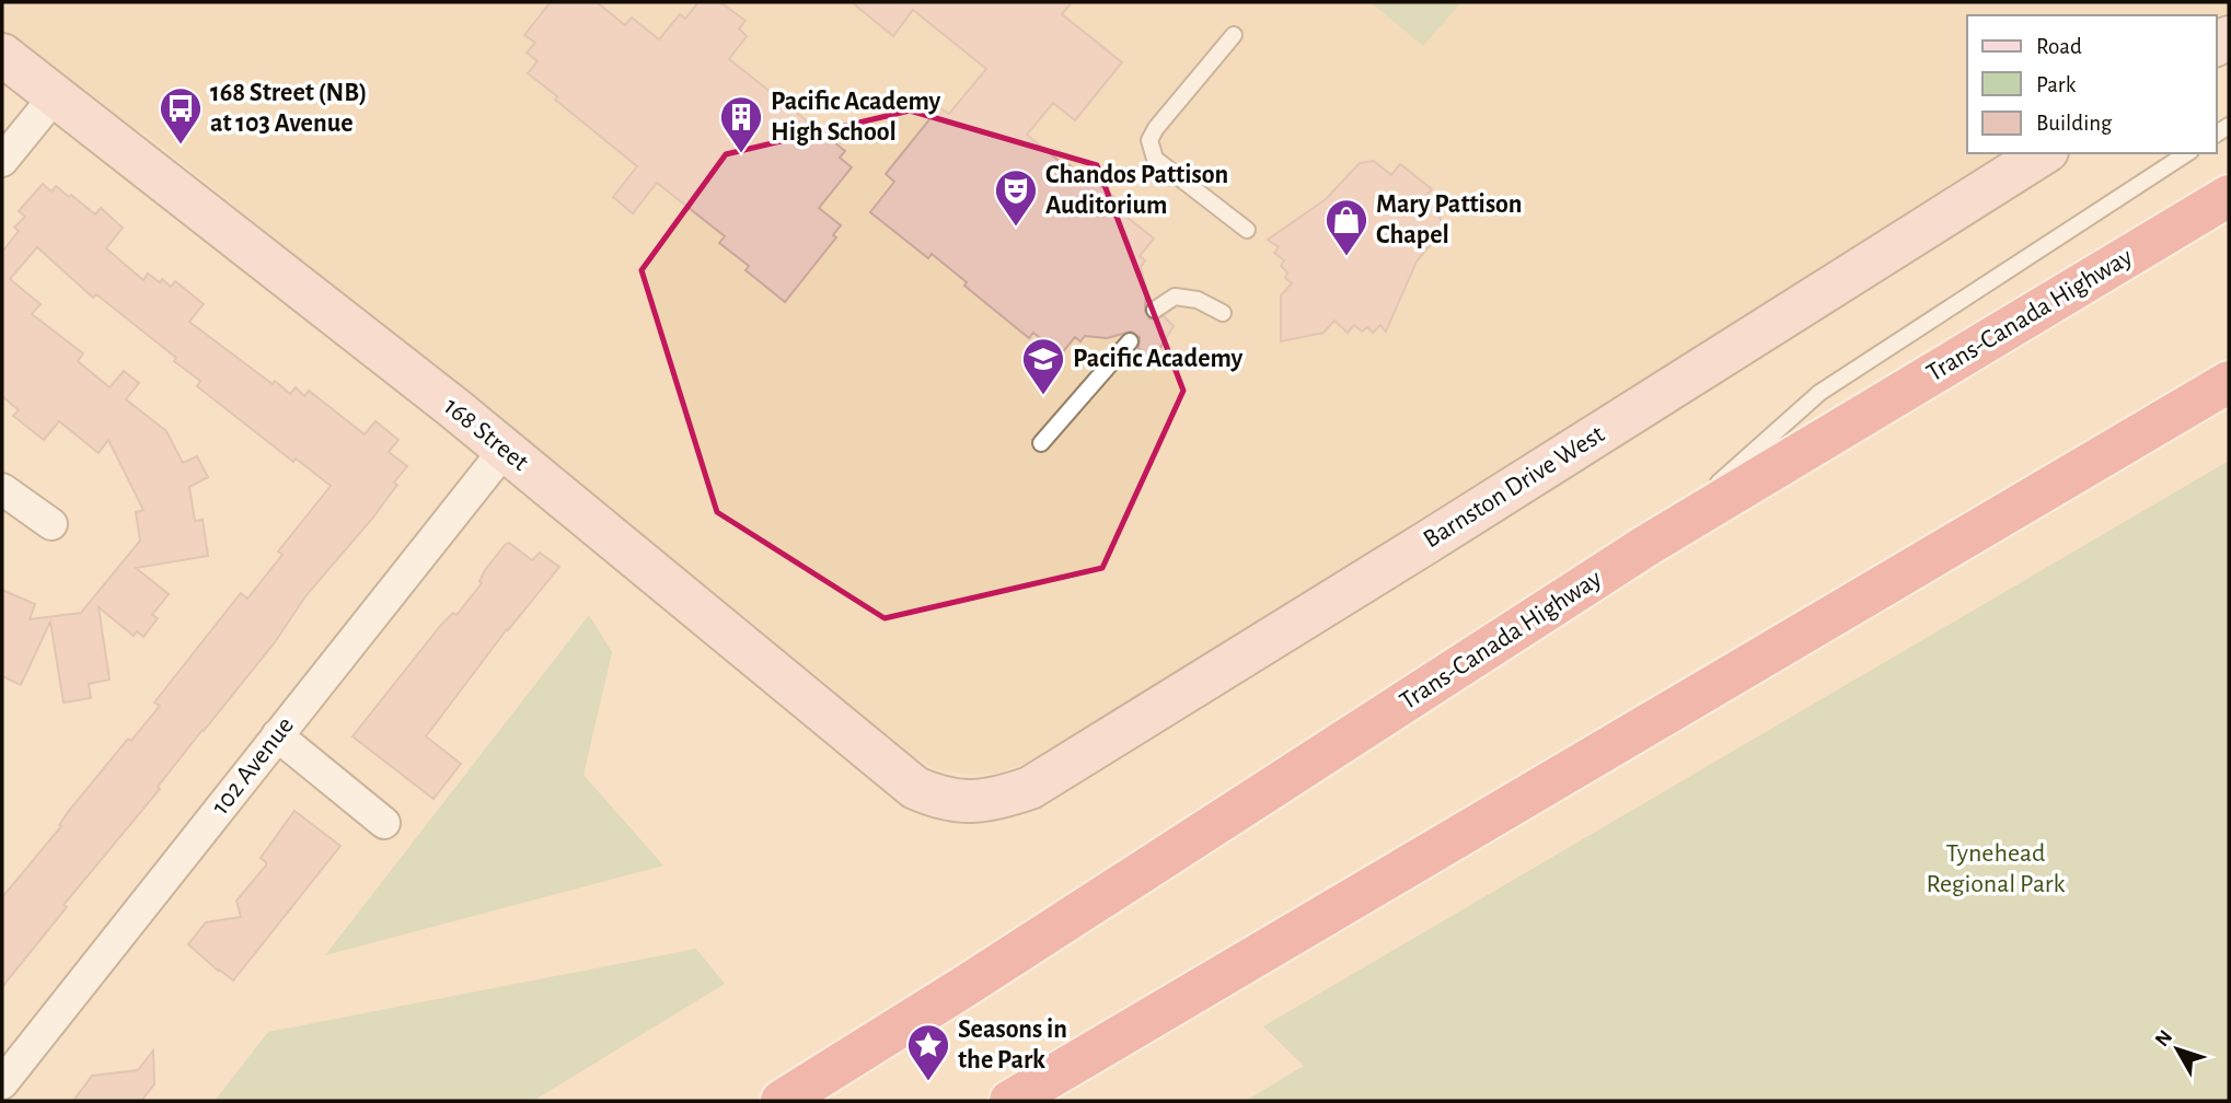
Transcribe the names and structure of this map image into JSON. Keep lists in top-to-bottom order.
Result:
{
  "streets": {
    "highway": ["Trans-Canada Highway"],
    "street": ["168 Street", "Barnston Drive West", "102 Avenue"]
  },
  "crossings": [
    ["168 Street", "Barnston Drive West"],
    ["168 Street", "102 Avenue"]
  ],
  "parks": ["Tynehead Regional Park"],
  "places": {
    "bus stop": ["168 Street (NB) at 103 Avenue"],
    "building": ["Pacific Academy High School"],
    "theatre": ["Chandos Pattison Auditorium"],
    "shop": ["Mary Pattison Chapel"],
    "school or university": ["Pacific Academy"],
    "place": ["Seasons in the Park"]
  },
  "legend": ["Road", "Park", "Building"],
  "north": "top left"
}
